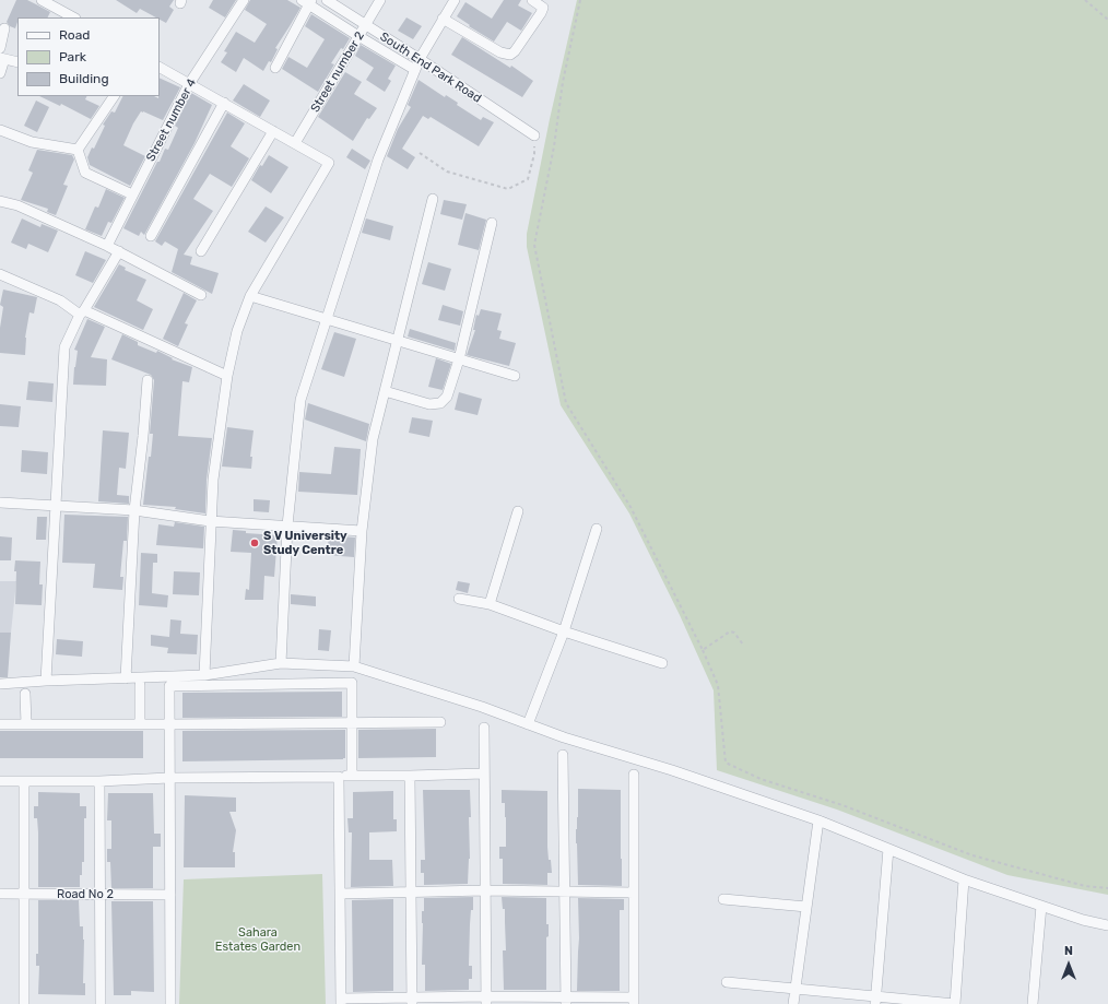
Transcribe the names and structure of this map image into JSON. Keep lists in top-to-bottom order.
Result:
{
  "streets": {
    "street": [
      "South End Park Road",
      "Street number 2",
      "Street number 4",
      "Road No 2"
    ]
  },
  "crossings": [
    ["South End Park Road", "Street number 2"]
  ],
  "parks": ["Sahara Estates Garden"],
  "places": ["S V University Study Centre"],
  "legend": ["Road", "Park", "Building"],
  "north": "top"
}
